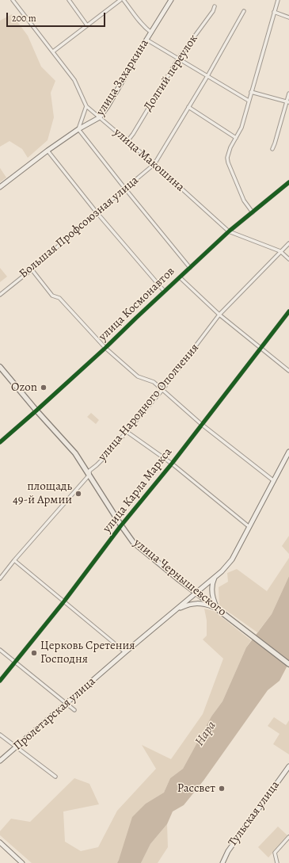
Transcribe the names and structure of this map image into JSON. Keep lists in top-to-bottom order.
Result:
{
  "streets": {
    "main road": ["улица Чернышевского"],
    "street": [
      "Долгий переулок",
      "улица Захаркина",
      "улица Макошина",
      "Большая Профсоюзная улица",
      "улица Космонавтов",
      "улица Народного Ополчения",
      "улица Карла Маркса",
      "Пролетарская улица",
      "Тульская улица"
    ]
  },
  "crossings": [
    ["Долгий переулок", "улица Макошина"],
    ["улица Захаркина", "улица Макошина"],
    ["улица Макошина", "Большая Профсоюзная улица"],
    ["улица Макошина", "улица Космонавтов"],
    ["улица Макошина", "улица Народного Ополчения"],
    ["улица Космонавтов", "улица Чернышевского"],
    ["улица Народного Ополчения", "улица Чернышевского"],
    ["улица Карла Маркса", "улица Чернышевского"],
    ["улица Чернышевского", "Пролетарская улица"]
  ],
  "water": ["Нара"],
  "places": [
    "Ozon",
    "площадь 49-й Армии",
    "Церковь Сретения Господня",
    "Рассвет"
  ],
  "scale_bar": "200 m"
}
